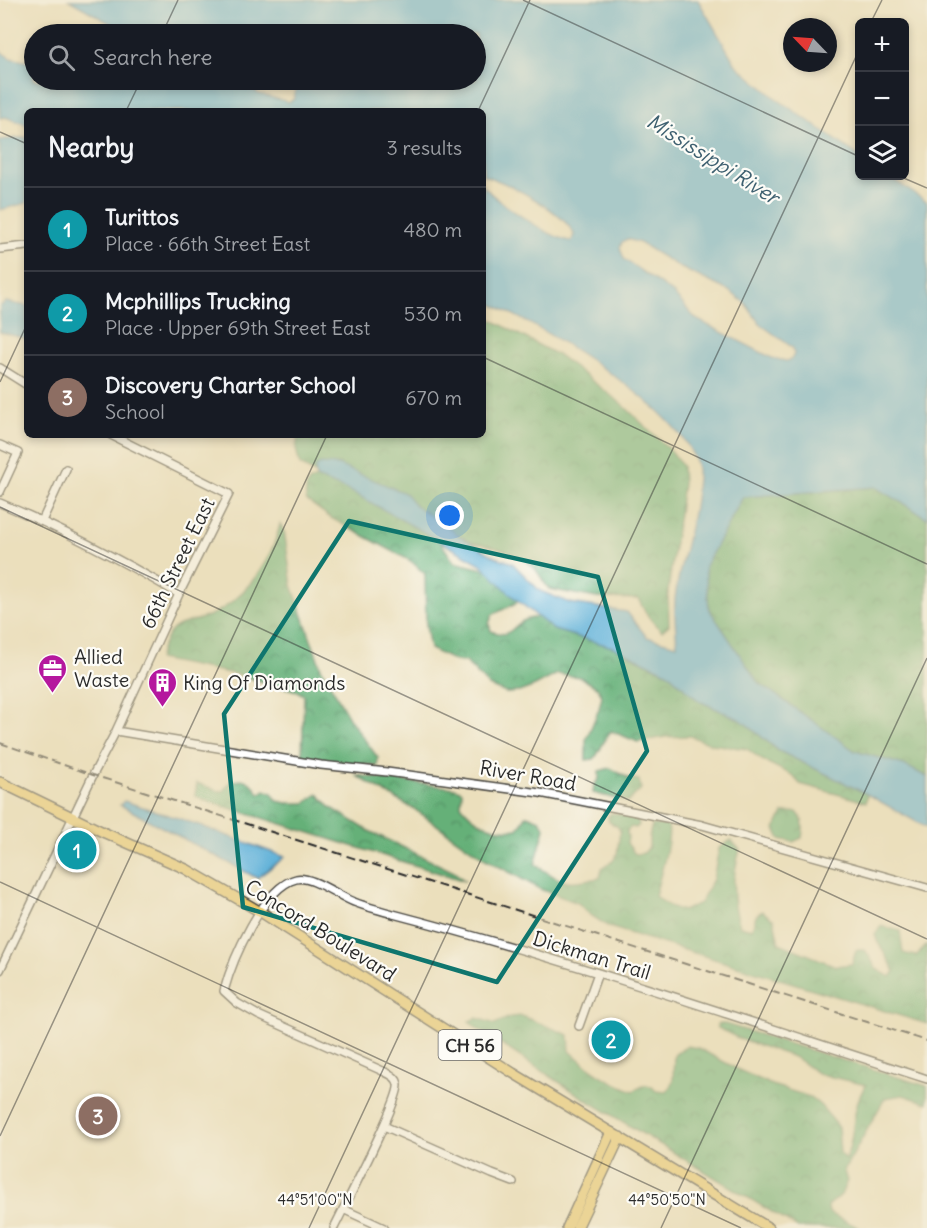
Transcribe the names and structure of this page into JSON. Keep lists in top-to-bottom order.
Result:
{
  "streets": {
    "main road": ["Concord Boulevard", "CH 56"],
    "street": ["66th Street East", "River Road", "Dickman Trail"]
  },
  "crossings": [
    ["66th Street East", "River Road"],
    ["66th Street East", "Concord Boulevard"],
    ["Concord Boulevard", "Dickman Trail"],
    ["Concord Boulevard", "CH 56"]
  ],
  "water": ["Mississippi River"],
  "places": {
    "office": ["Allied Waste"],
    "building": ["King Of Diamonds"]
  },
  "north": "top left",
  "page": {
    "map_buttons": ["+", "−"],
    "search": "Search here",
    "heading": ["Nearby", "3 results"],
    "list": [
      {
        "mark": "1",
        "name": "Turittos",
        "note": "Place · 66th Street East",
        "value": "480 m"
      },
      {
        "mark": "2",
        "name": "Mcphillips Trucking",
        "note": "Place · Upper 69th Street East",
        "value": "530 m"
      },
      {
        "mark": "3",
        "name": "Discovery Charter School",
        "note": "School",
        "value": "670 m"
      }
    ],
    "pins": ["1", "2", "3"]
  },
  "coordinates": ["44°51'00\"N", "44°50'50\"N"]
}
